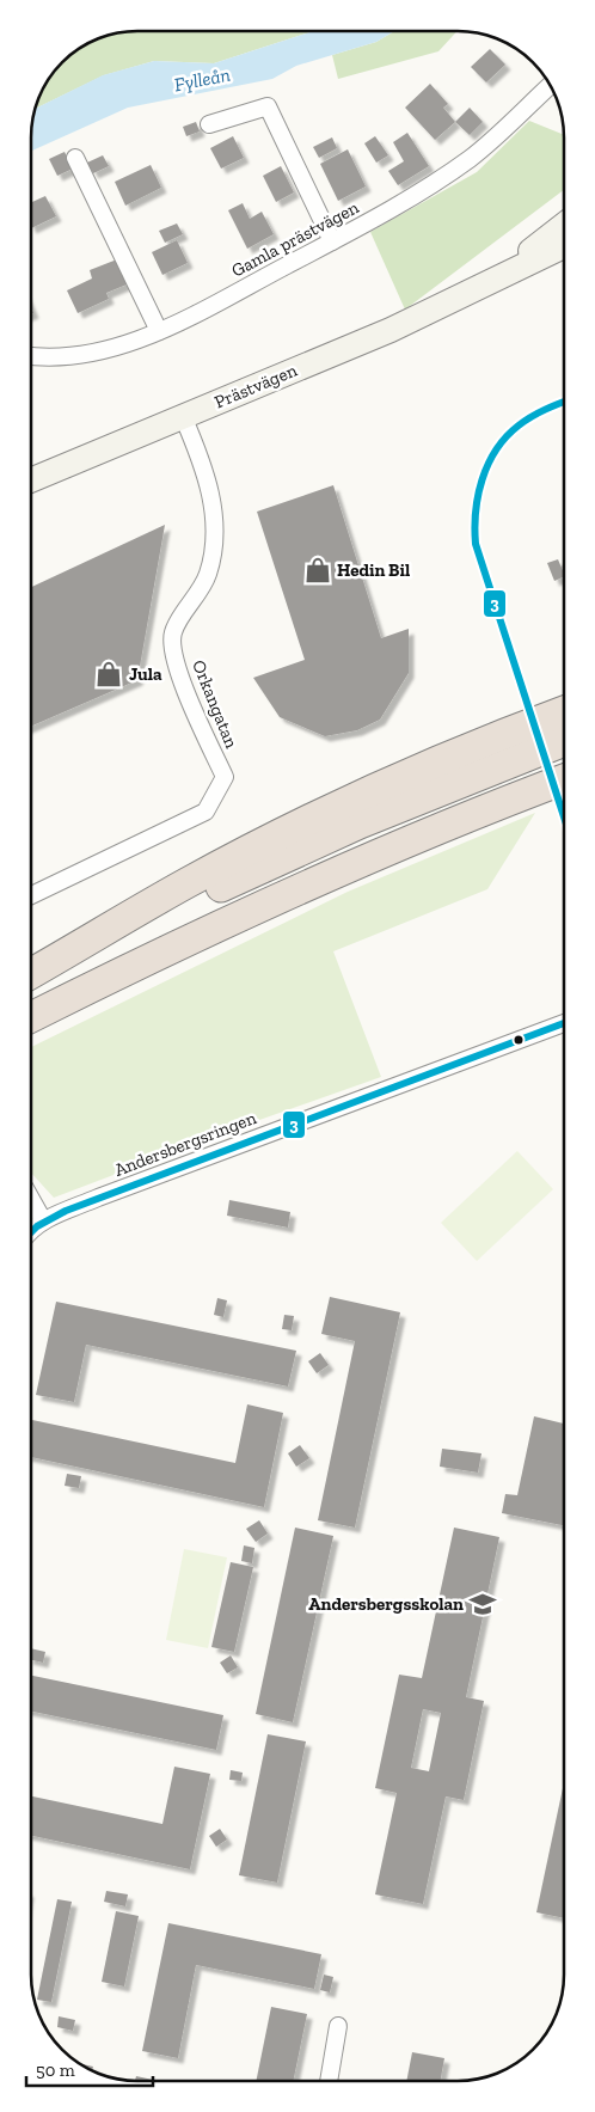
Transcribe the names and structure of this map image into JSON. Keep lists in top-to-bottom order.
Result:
{
  "streets": {
    "street": [
      "Gamla prästvägen",
      "Prästvägen",
      "Orkangatan",
      "Andersbergsringen"
    ]
  },
  "crossings": [
    ["Prästvägen", "Orkangatan"]
  ],
  "water": ["Fylleån"],
  "places": {
    "shop": ["Hedin Bil", "Jula"],
    "school or university": ["Andersbergsskolan"]
  },
  "lines": ["transit line 3"],
  "scale_bar": "50 m"
}
